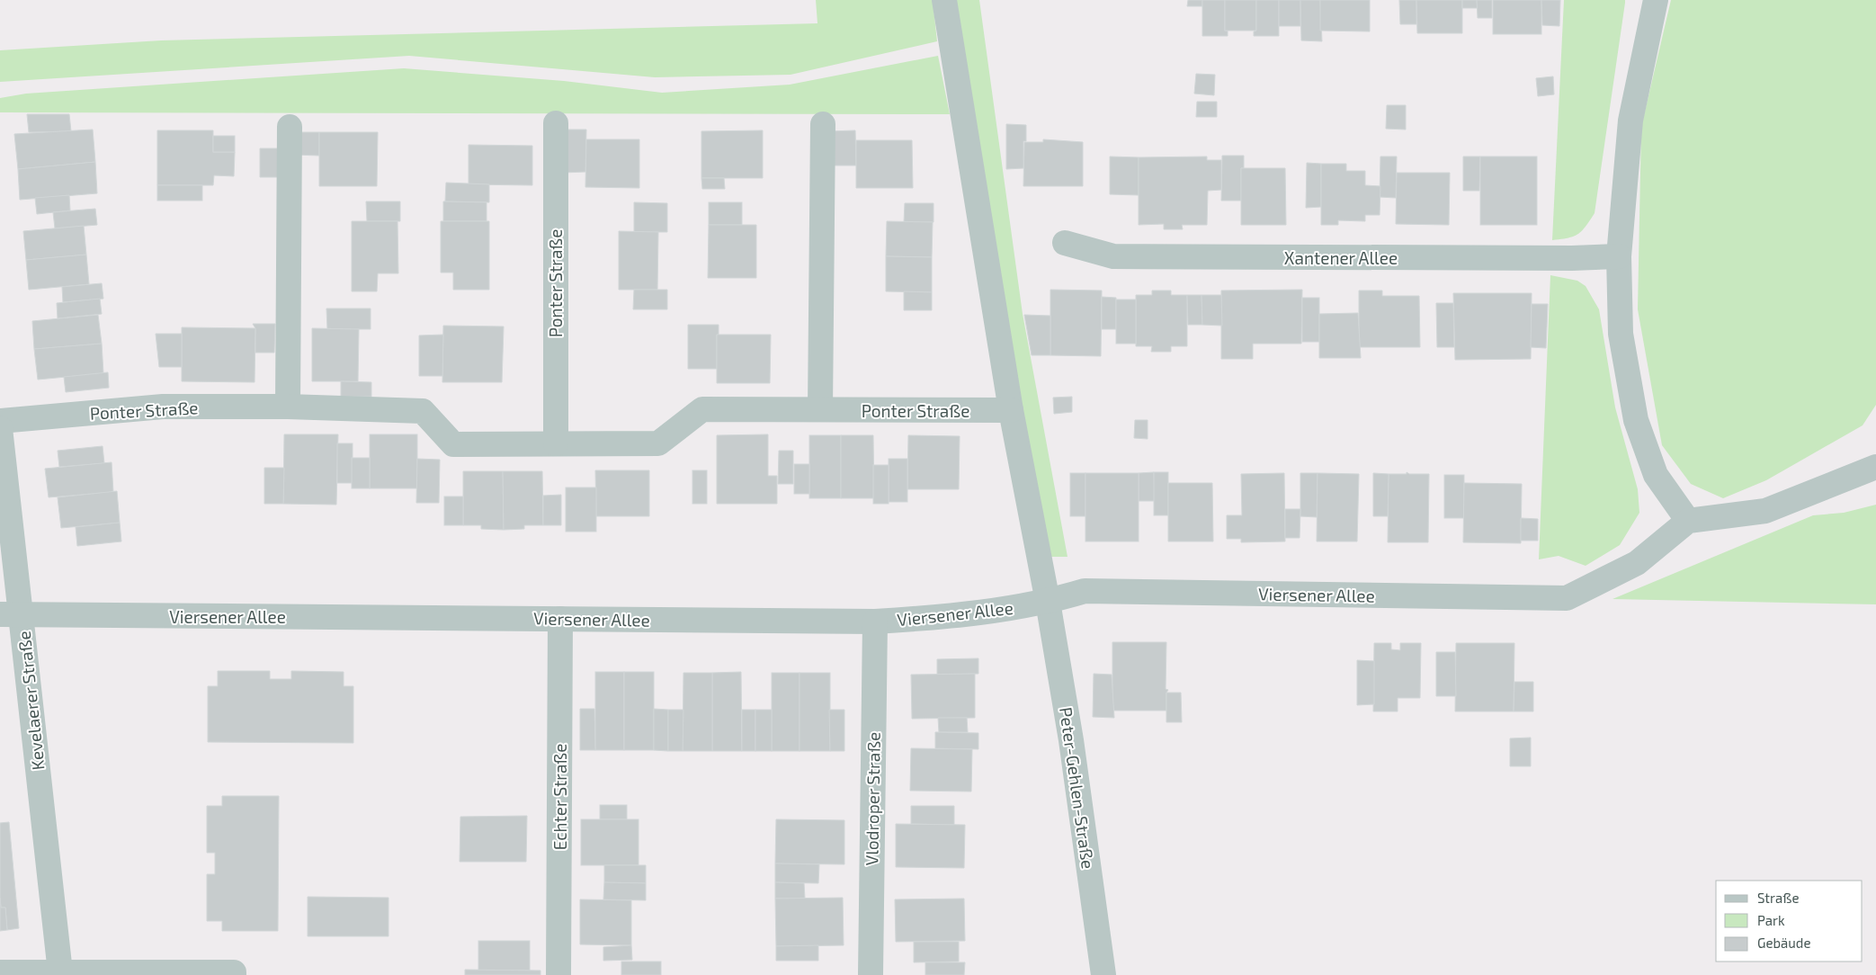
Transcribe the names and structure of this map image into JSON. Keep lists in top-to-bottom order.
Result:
{
  "streets": {
    "street": [
      "Xantener Allee",
      "Ponter Straße",
      "Viersener Allee",
      "Kevelaerer Straße",
      "Peter-Gehlen-Straße",
      "Echter Straße",
      "Vlodroper Straße"
    ]
  },
  "crossings": [
    ["Ponter Straße", "Peter-Gehlen-Straße"],
    ["Viersener Allee", "Kevelaerer Straße"],
    ["Viersener Allee", "Peter-Gehlen-Straße"],
    ["Viersener Allee", "Echter Straße"],
    ["Viersener Allee", "Vlodroper Straße"]
  ],
  "legend": ["Straße", "Park", "Gebäude"]
}
